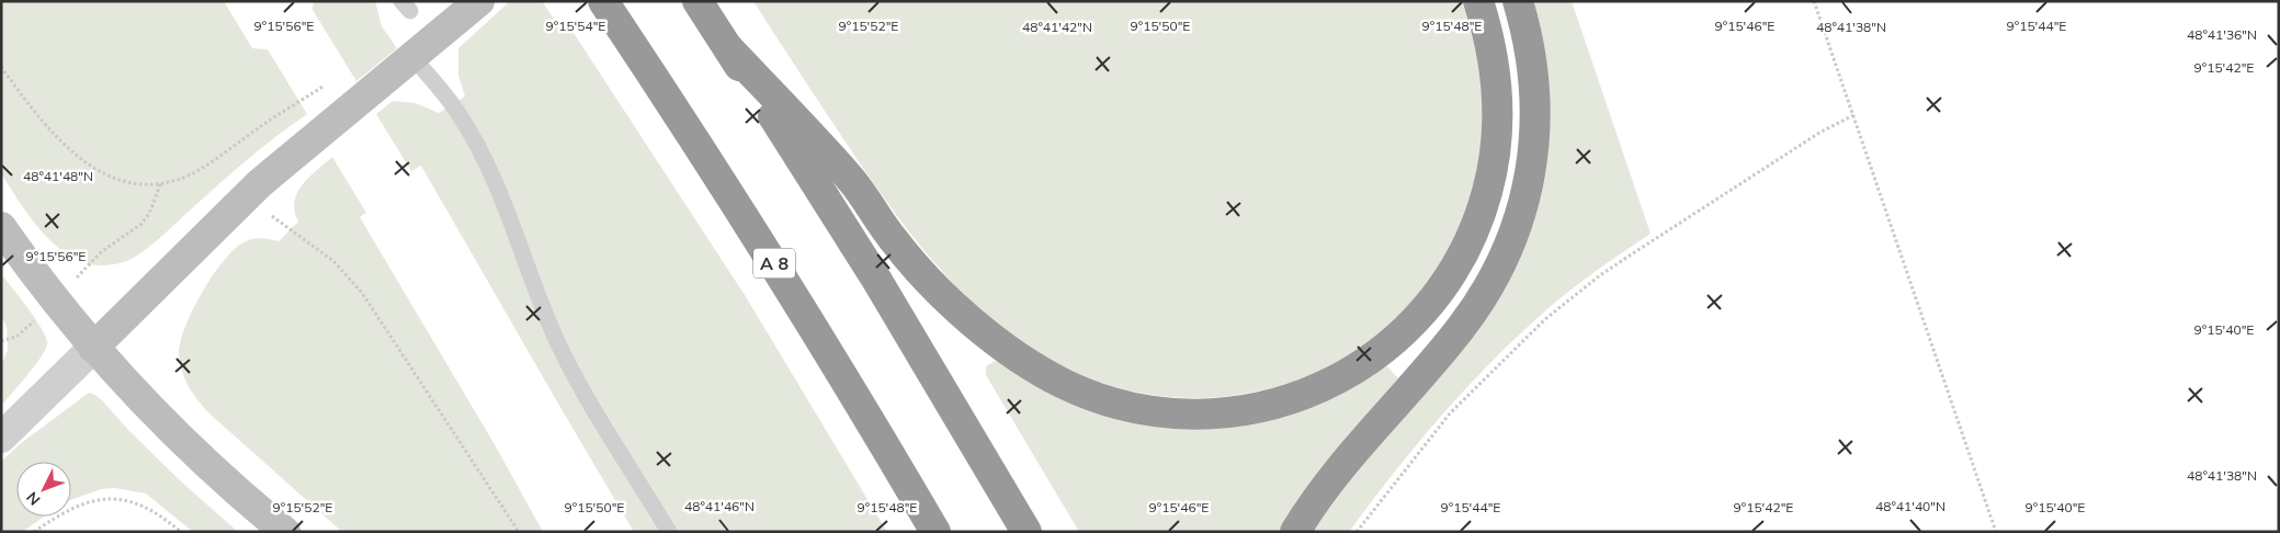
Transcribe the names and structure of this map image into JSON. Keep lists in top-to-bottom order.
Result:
{
  "streets": {
    "highway": ["A 8"]
  },
  "north": "bottom left",
  "coordinates": [
    "9°15'56\"E",
    "9°15'54\"E",
    "9°15'52\"E",
    "9°15'50\"E",
    "9°15'48\"E",
    "9°15'46\"E",
    "9°15'44\"E",
    "48°41'42\"N",
    "48°41'38\"N",
    "48°41'36\"N",
    "9°15'42\"E",
    "48°41'48\"N",
    "9°15'40\"E",
    "48°41'46\"N",
    "48°41'40\"N"
  ]
}
